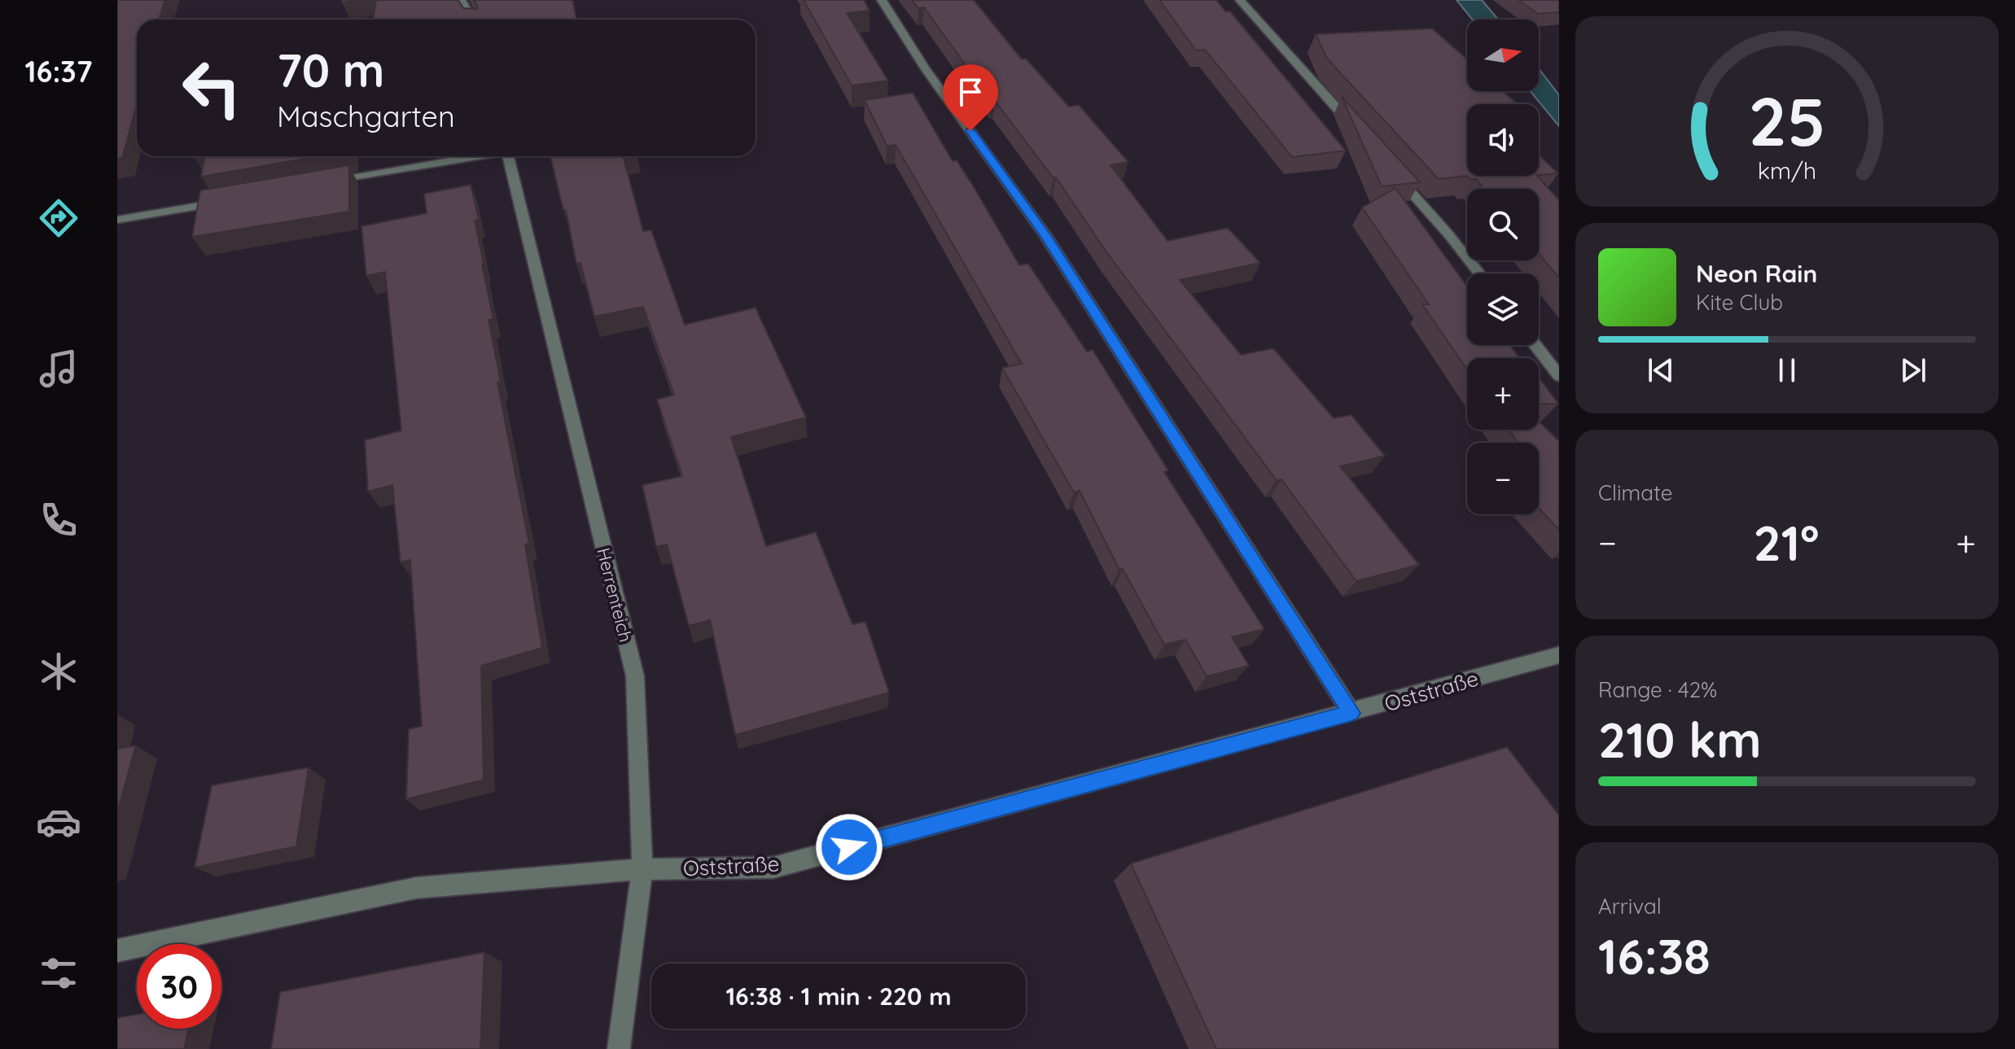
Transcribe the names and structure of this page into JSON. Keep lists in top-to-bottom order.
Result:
{
  "streets": {
    "street": ["Herrenteich", "Oststraße"]
  },
  "crossings": [
    ["Herrenteich", "Oststraße"]
  ],
  "north": "right",
  "page": {
    "tabs": "16:37",
    "map_buttons": ["+", "−"],
    "turn": ["70 m", "Maschgarten"],
    "song": ["Neon Rain", "Kite Club"],
    "tile": [
      "Climate",
      ["Range · 42%", "210 km"],
      ["Arrival", "16:38"]
    ],
    "heat": ["−", "21°", "+"],
    "limit": "30",
    "trip": "16:38 · 1 min · 220 m",
    "gauge": ["25", "km/h"]
  }
}
